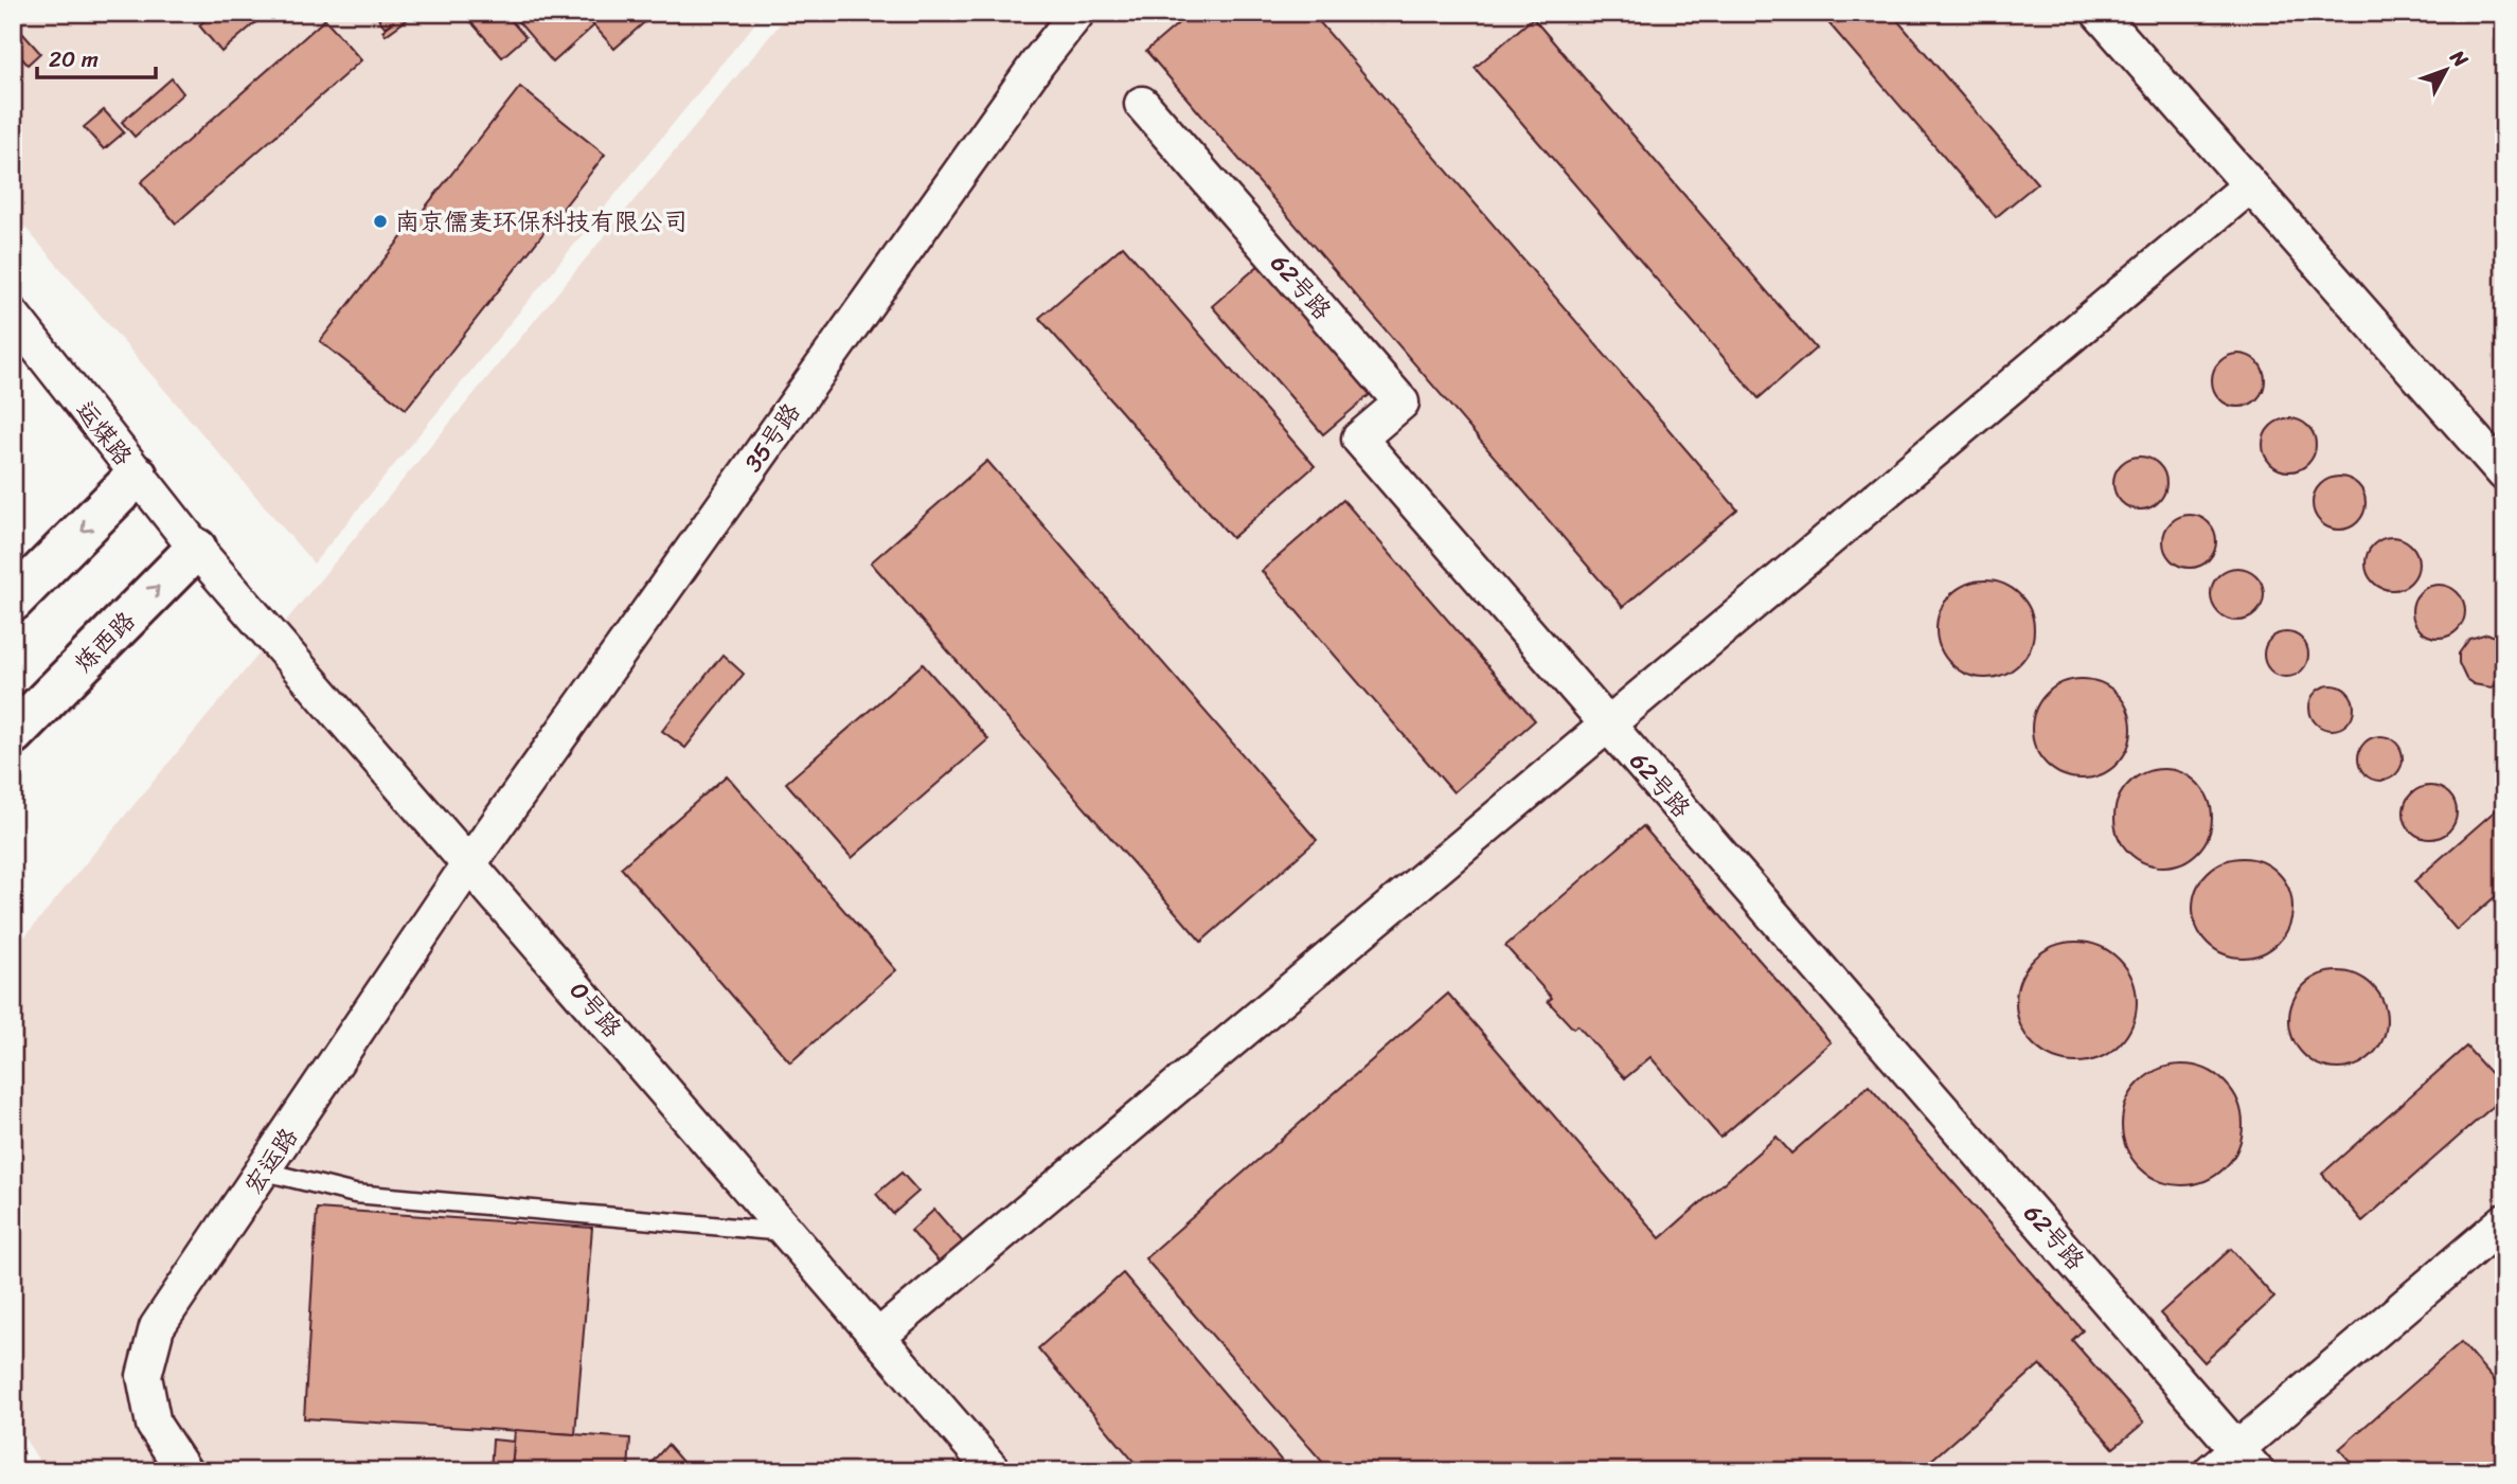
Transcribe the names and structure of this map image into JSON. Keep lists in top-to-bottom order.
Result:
{
  "streets": {
    "main road": ["炼西路"],
    "street": [
      "62号路",
      "运煤路",
      "35号路",
      "0号路",
      "宏运路"
    ]
  },
  "crossings": [
    ["运煤路", "炼西路"],
    ["运煤路", "0号路"],
    ["35号路", "0号路"],
    ["35号路", "宏运路"],
    ["炼西路", "0号路"],
    ["0号路", "宏运路"]
  ],
  "places": ["南京儒麦环保科技有限公司"],
  "scale_bar": "20 m",
  "north": "top right"
}
